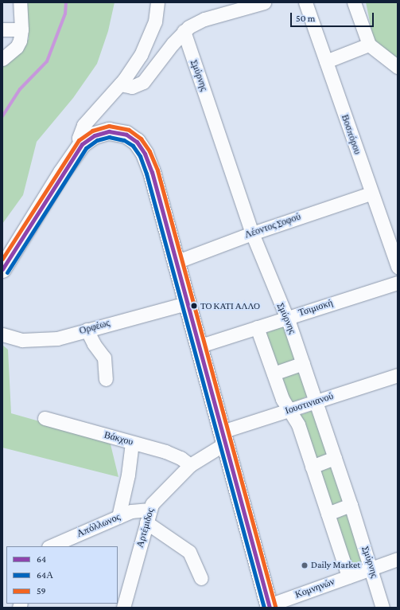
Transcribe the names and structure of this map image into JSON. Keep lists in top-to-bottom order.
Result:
{
  "streets": {
    "street": [
      "Σμύρνης",
      "Βοσπόρου",
      "Λέοντος Σοφού",
      "Τσιμισκή",
      "Ορφέως",
      "Ιουστινιανού",
      "Βάκχου",
      "Απόλλωνος",
      "Αρτέμιδος",
      "Κομνηνών"
    ]
  },
  "crossings": [
    ["Σμύρνης", "Λέοντος Σοφού"],
    ["Σμύρνης", "Τσιμισκή"],
    ["Σμύρνης", "Ιουστινιανού"],
    ["Σμύρνης", "Κομνηνών"],
    ["Βοσπόρου", "Λέοντος Σοφού"],
    ["Ιουστινιανού", "Αρτέμιδος"],
    ["Βάκχου", "Αρτέμιδος"],
    ["Απόλλωνος", "Αρτέμιδος"]
  ],
  "places": ["ΤΟ ΚΑΤΙ ΑΛΛΟ", "Daily Market"],
  "lines": ["transit line 59", "transit line 64", "transit line 64Α"],
  "legend": ["64", "64Α", "59"],
  "scale_bar": "50 m"
}
